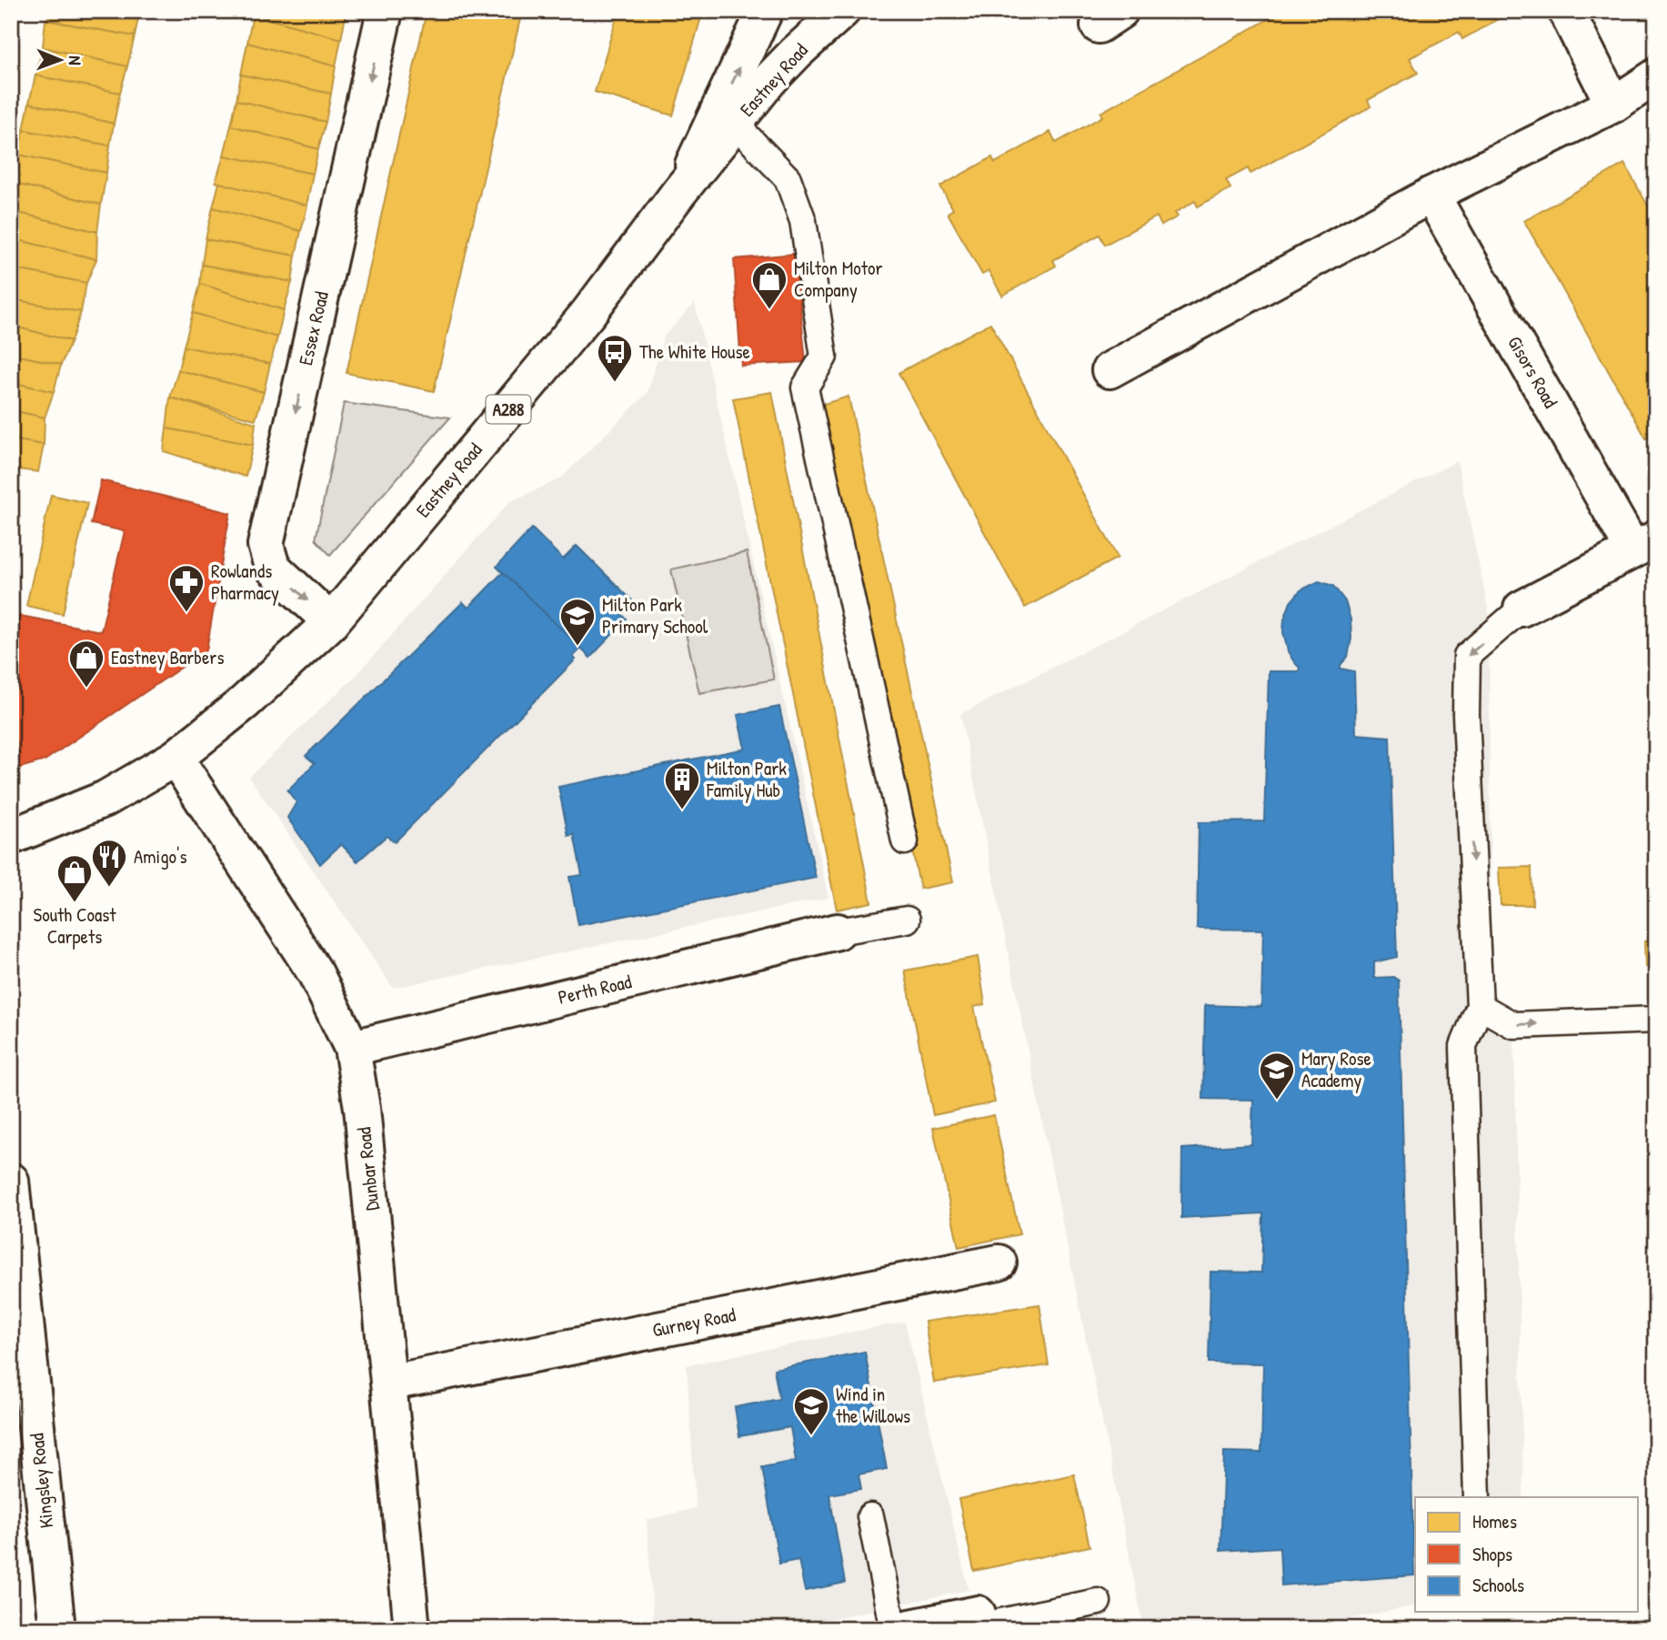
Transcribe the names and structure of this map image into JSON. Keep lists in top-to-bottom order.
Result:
{
  "streets": {
    "street": [
      "Eastney Road",
      "Essex Road",
      "Gisors Road",
      "A288",
      "Perth Road",
      "Dunbar Road",
      "Gurney Road",
      "Kingsley Road"
    ]
  },
  "crossings": [
    ["Eastney Road", "Essex Road"],
    ["Eastney Road", "Dunbar Road"],
    ["Perth Road", "Dunbar Road"],
    ["Dunbar Road", "Gurney Road"]
  ],
  "one_way": ["Essex Road"],
  "places": {
    "shop": ["Milton Motor Company", "Eastney Barbers", "South Coast Carpets"],
    "bus stop": ["The White House"],
    "pharmacy": ["Rowlands Pharmacy"],
    "school or university": ["Milton Park Primary School", "Mary Rose Academy", "Wind in the Willows"],
    "building": ["Milton Park Family Hub"],
    "restaurant": ["Amigo's"]
  },
  "legend": ["Homes", "Shops", "Schools"],
  "north": "right"
}
